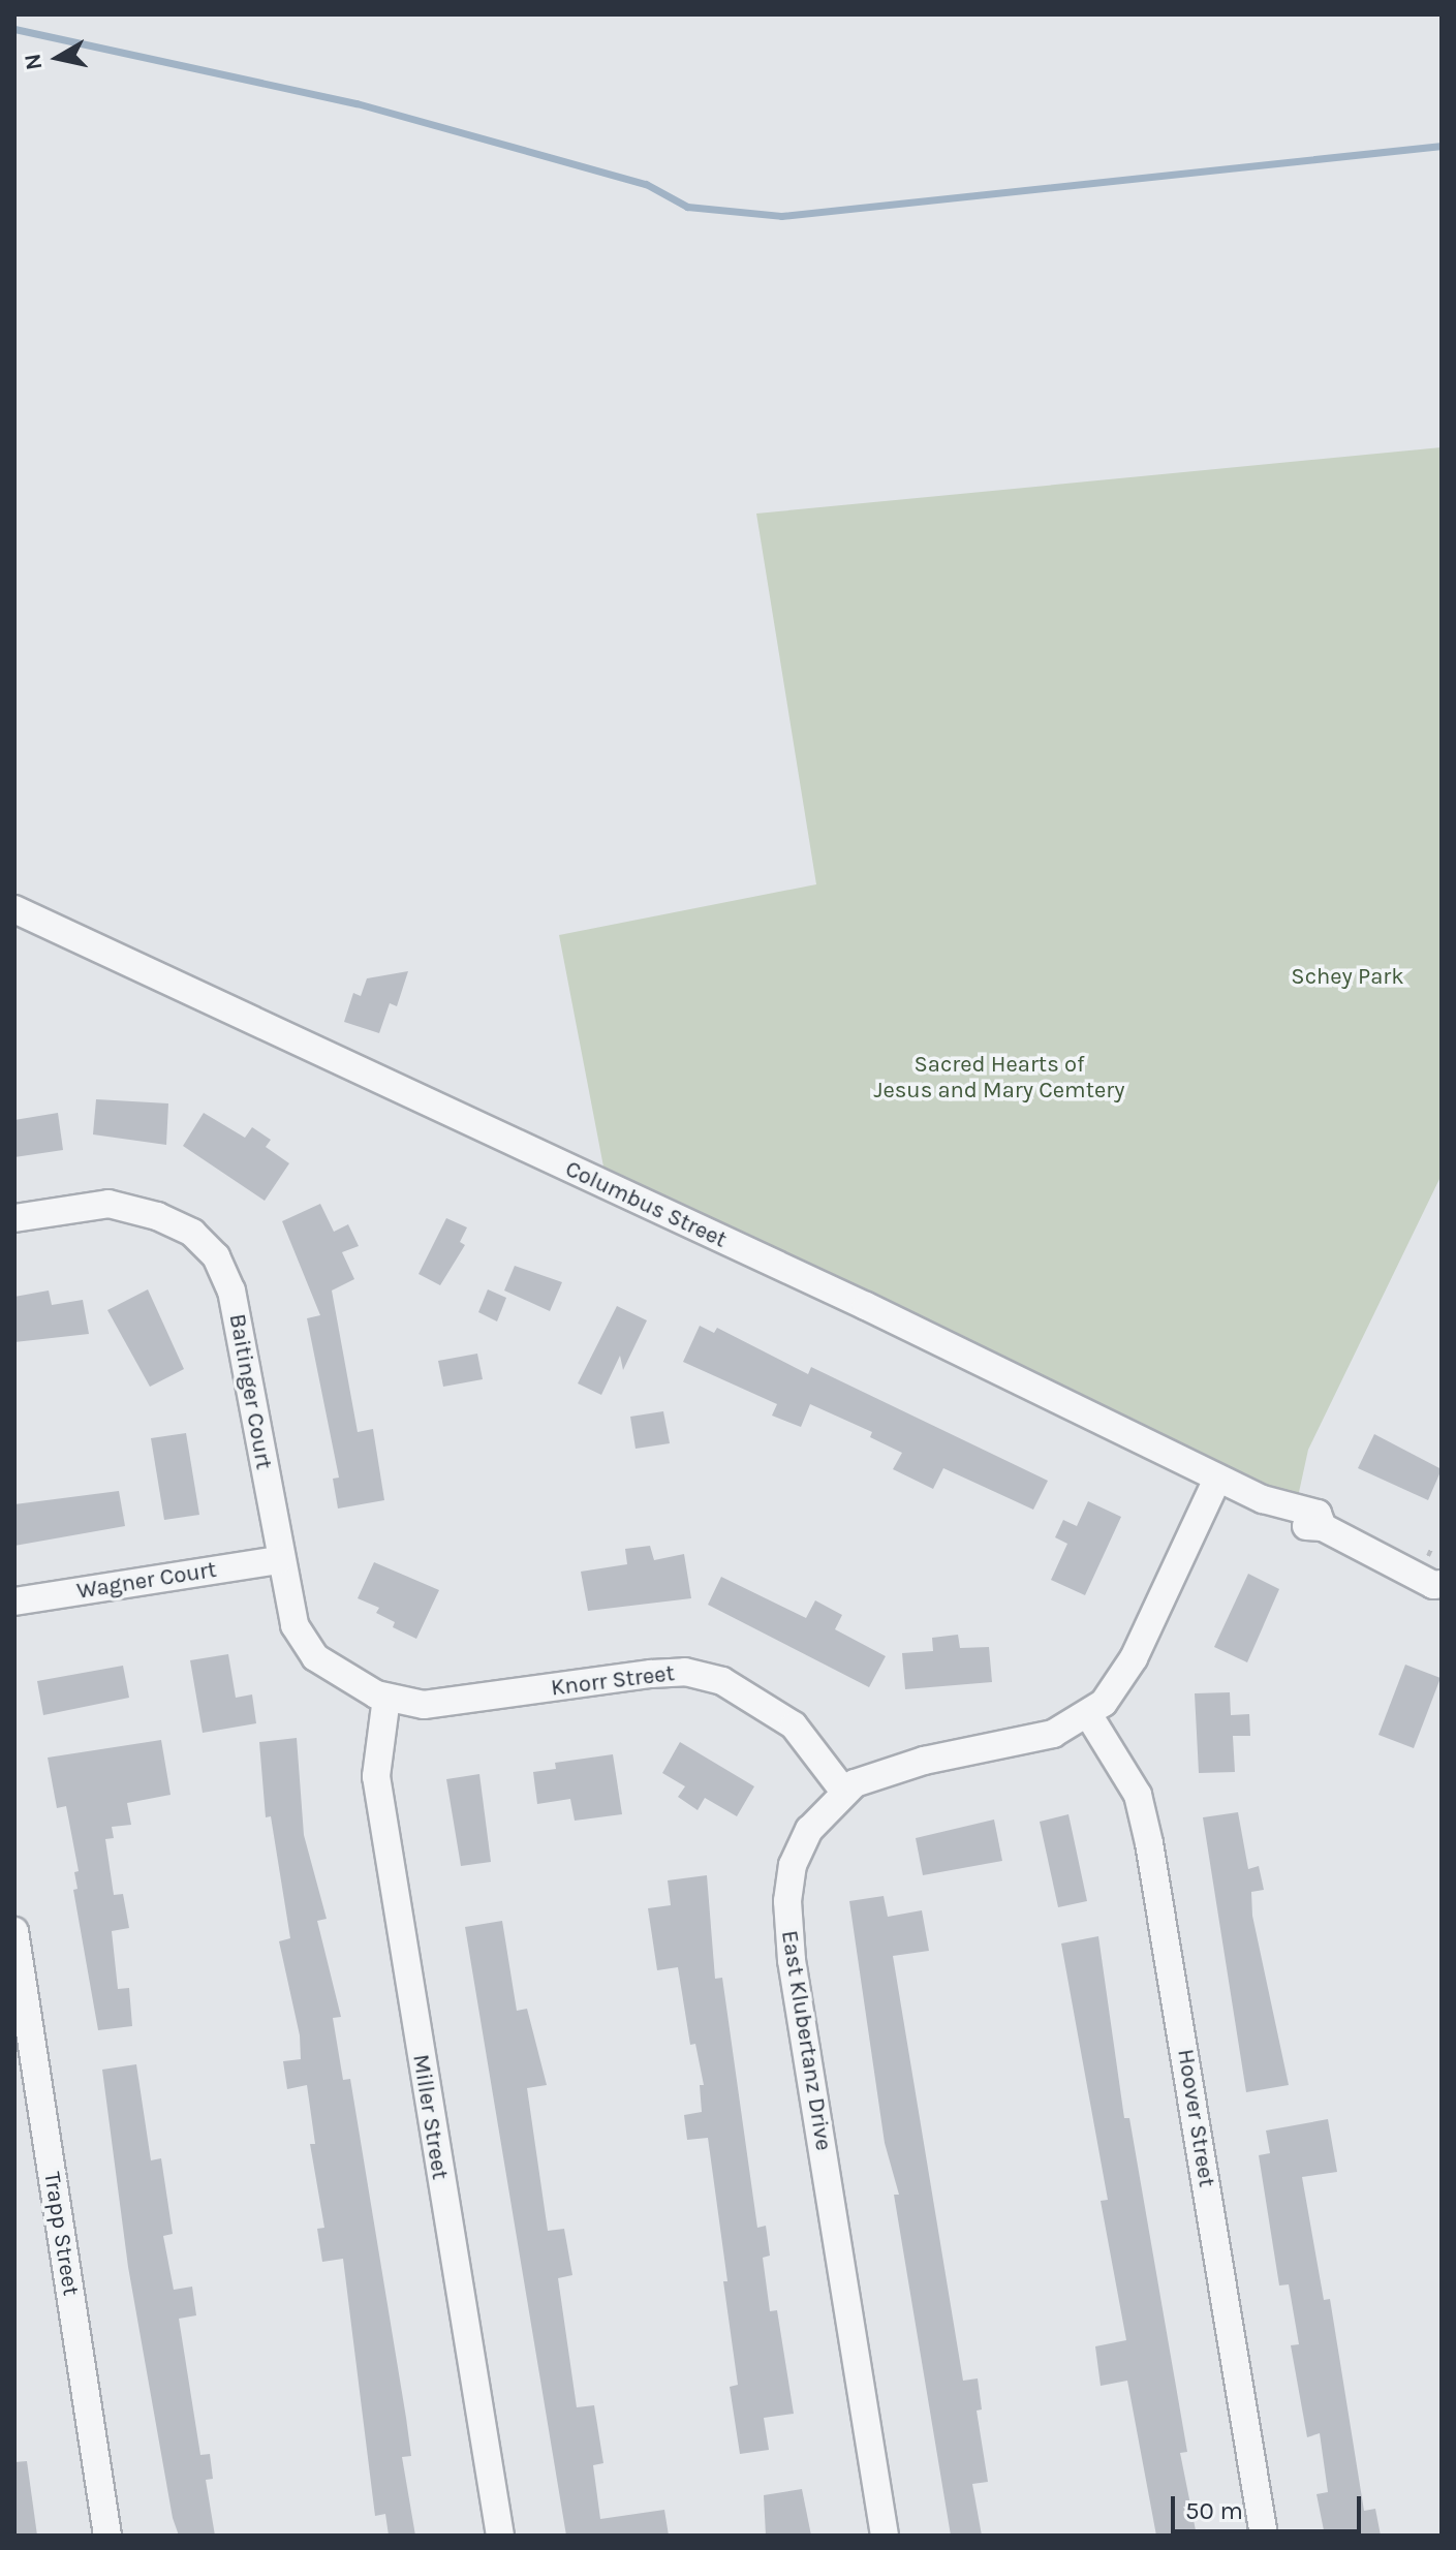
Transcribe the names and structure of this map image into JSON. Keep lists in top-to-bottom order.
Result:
{
  "streets": {
    "street": [
      "Columbus Street",
      "Baitinger Court",
      "Wagner Court",
      "Knorr Street",
      "East Klubertanz Drive",
      "Miller Street",
      "Hoover Street",
      "Trapp Street"
    ]
  },
  "crossings": [
    ["Columbus Street", "East Klubertanz Drive"],
    ["Baitinger Court", "Wagner Court"],
    ["Baitinger Court", "Knorr Street"],
    ["Baitinger Court", "Miller Street"],
    ["Knorr Street", "East Klubertanz Drive"],
    ["Knorr Street", "Miller Street"],
    ["East Klubertanz Drive", "Hoover Street"]
  ],
  "parks": ["Schey Park", "Sacred Hearts of Jesus and Mary Cemtery"],
  "scale_bar": "50 m",
  "north": "left"
}
